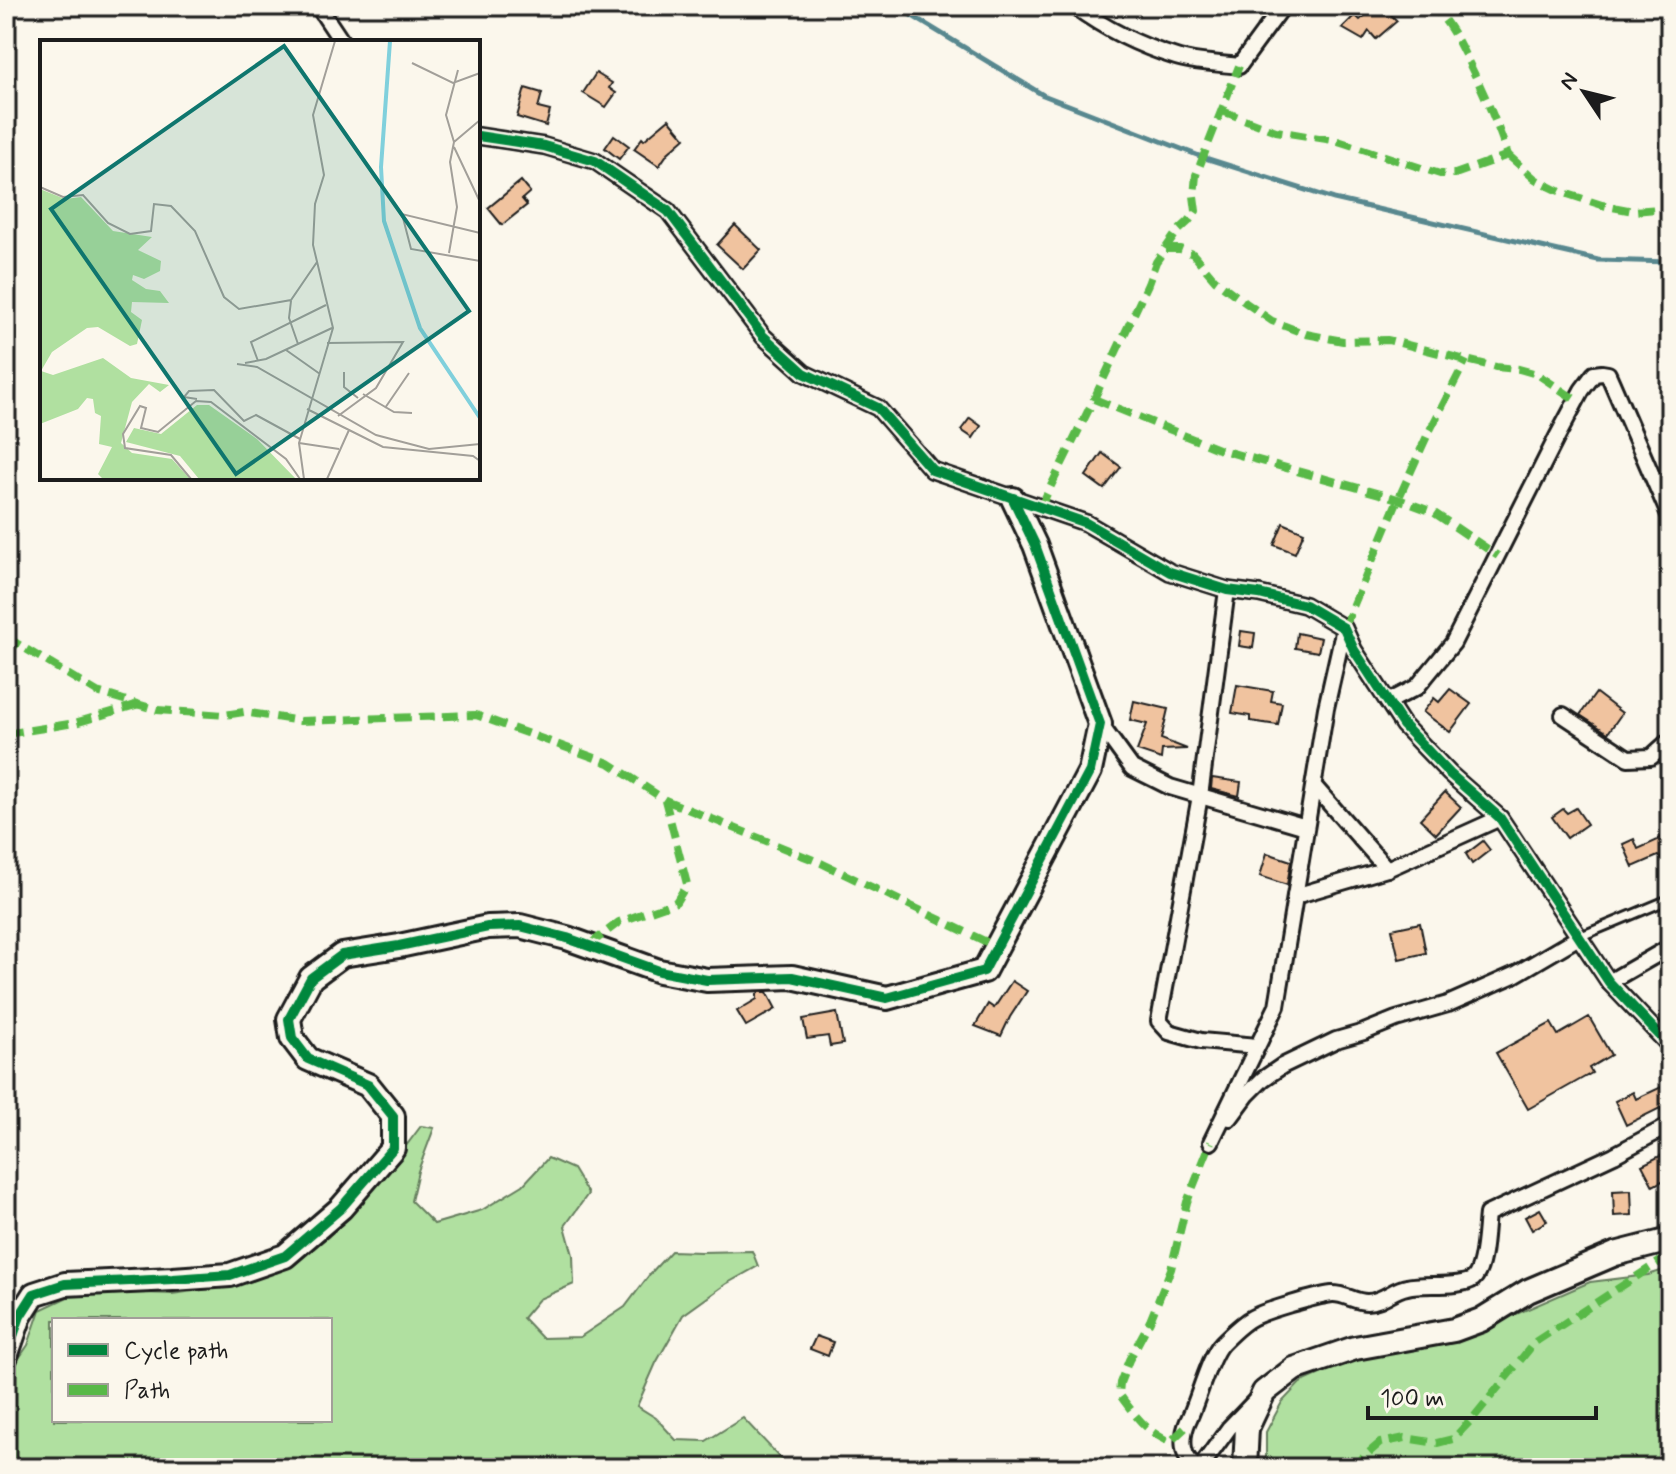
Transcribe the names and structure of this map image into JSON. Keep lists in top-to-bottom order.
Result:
{
  "legend": ["Cycle path", "Path"],
  "scale_bar": "100 m",
  "north": "top left"
}
